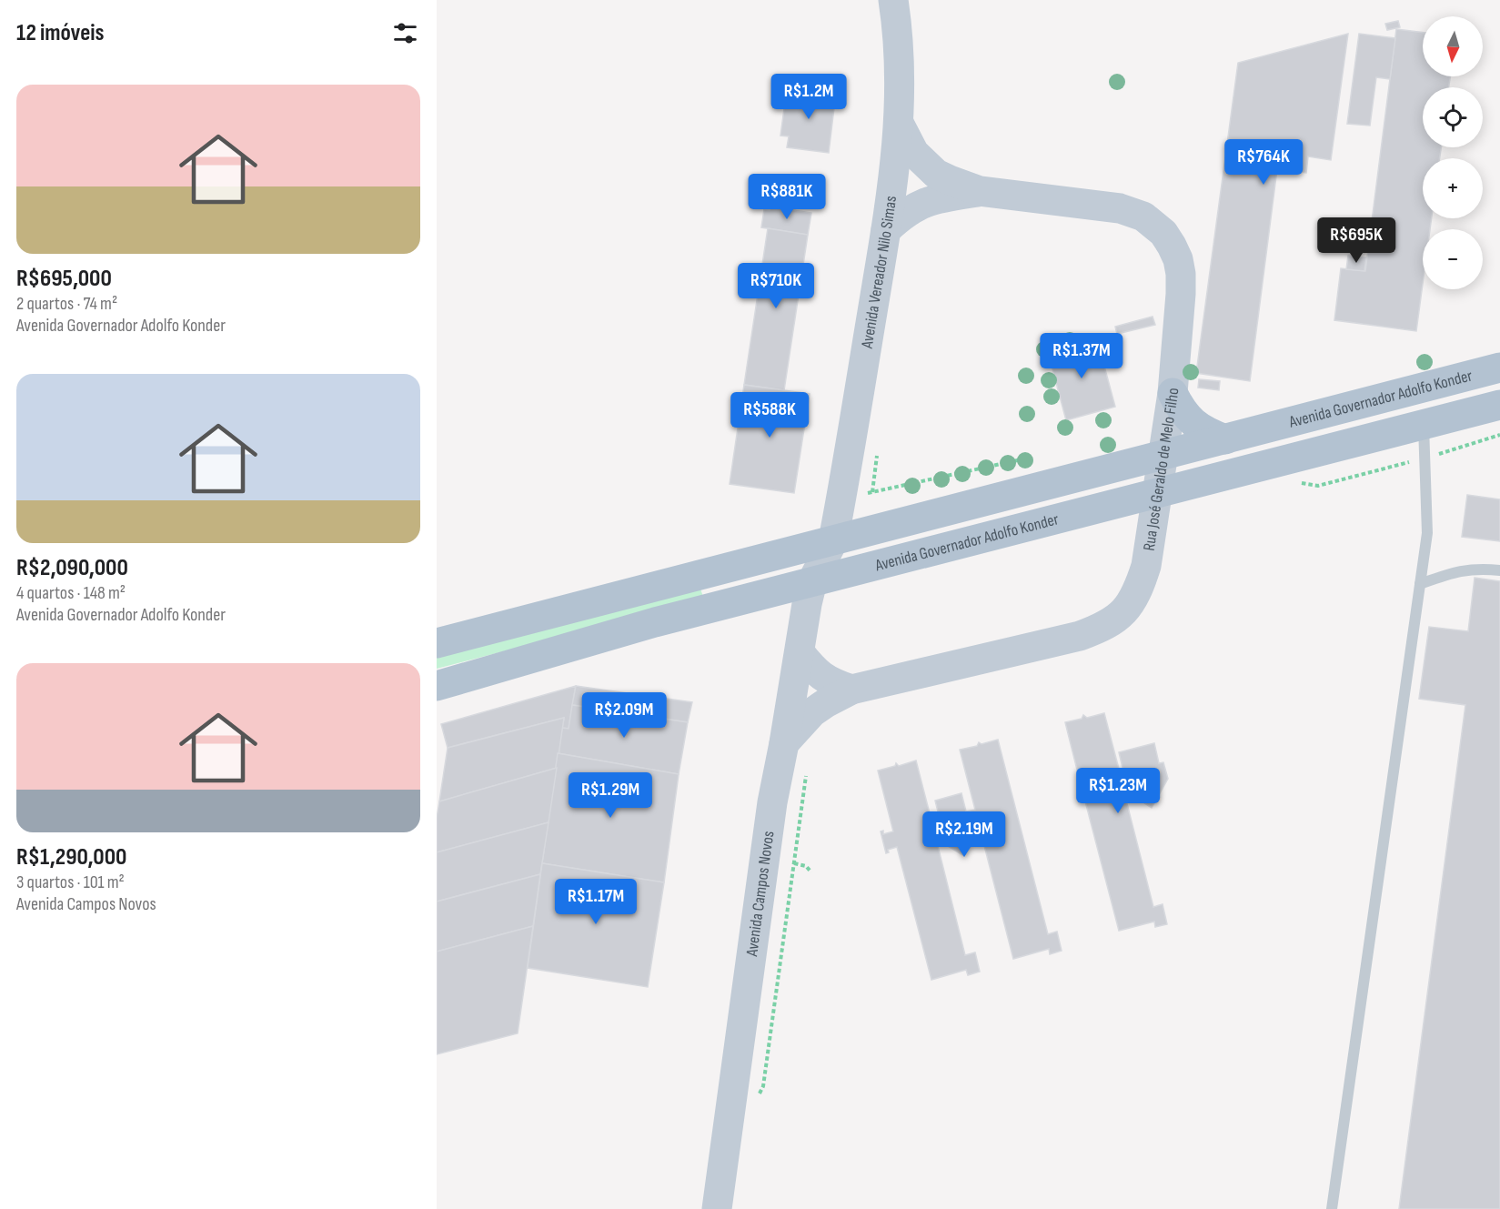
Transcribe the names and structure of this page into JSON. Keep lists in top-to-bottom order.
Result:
{
  "streets": {
    "main road": [
      "Avenida Vereador Nilo Simas",
      "Avenida Governador Adolfo Konder",
      "Rua José Geraldo de Melo Filho",
      "Avenida Campos Novos"
    ]
  },
  "crossings": [
    ["Avenida Vereador Nilo Simas", "Avenida Governador Adolfo Konder"],
    ["Avenida Vereador Nilo Simas", "Rua José Geraldo de Melo Filho"],
    ["Avenida Vereador Nilo Simas", "Avenida Campos Novos"],
    ["Avenida Governador Adolfo Konder", "Rua José Geraldo de Melo Filho"],
    ["Avenida Governador Adolfo Konder", "Avenida Campos Novos"],
    ["Rua José Geraldo de Melo Filho", "Avenida Campos Novos"]
  ],
  "north": "bottom",
  "page": {
    "heading": "12 imóveis",
    "map_buttons": ["+", "−"],
    "list": [
      {
        "name": "R$695,000",
        "note": "2 quartos · 74 m² · Avenida Governador Adolfo Konder"
      },
      {
        "name": "R$2,090,000",
        "note": "4 quartos · 148 m² · Avenida Governador Adolfo Konder"
      },
      {
        "name": "R$1,290,000",
        "note": "3 quartos · 101 m² · Avenida Campos Novos"
      }
    ],
    "price": [
      "R$1.2M",
      "R$764K",
      "R$881K",
      "R$695K",
      "R$710K",
      "R$1.37M",
      "R$588K",
      "R$2.09M",
      "R$1.23M",
      "R$1.29M",
      "R$2.19M",
      "R$1.17M"
    ]
  }
}
